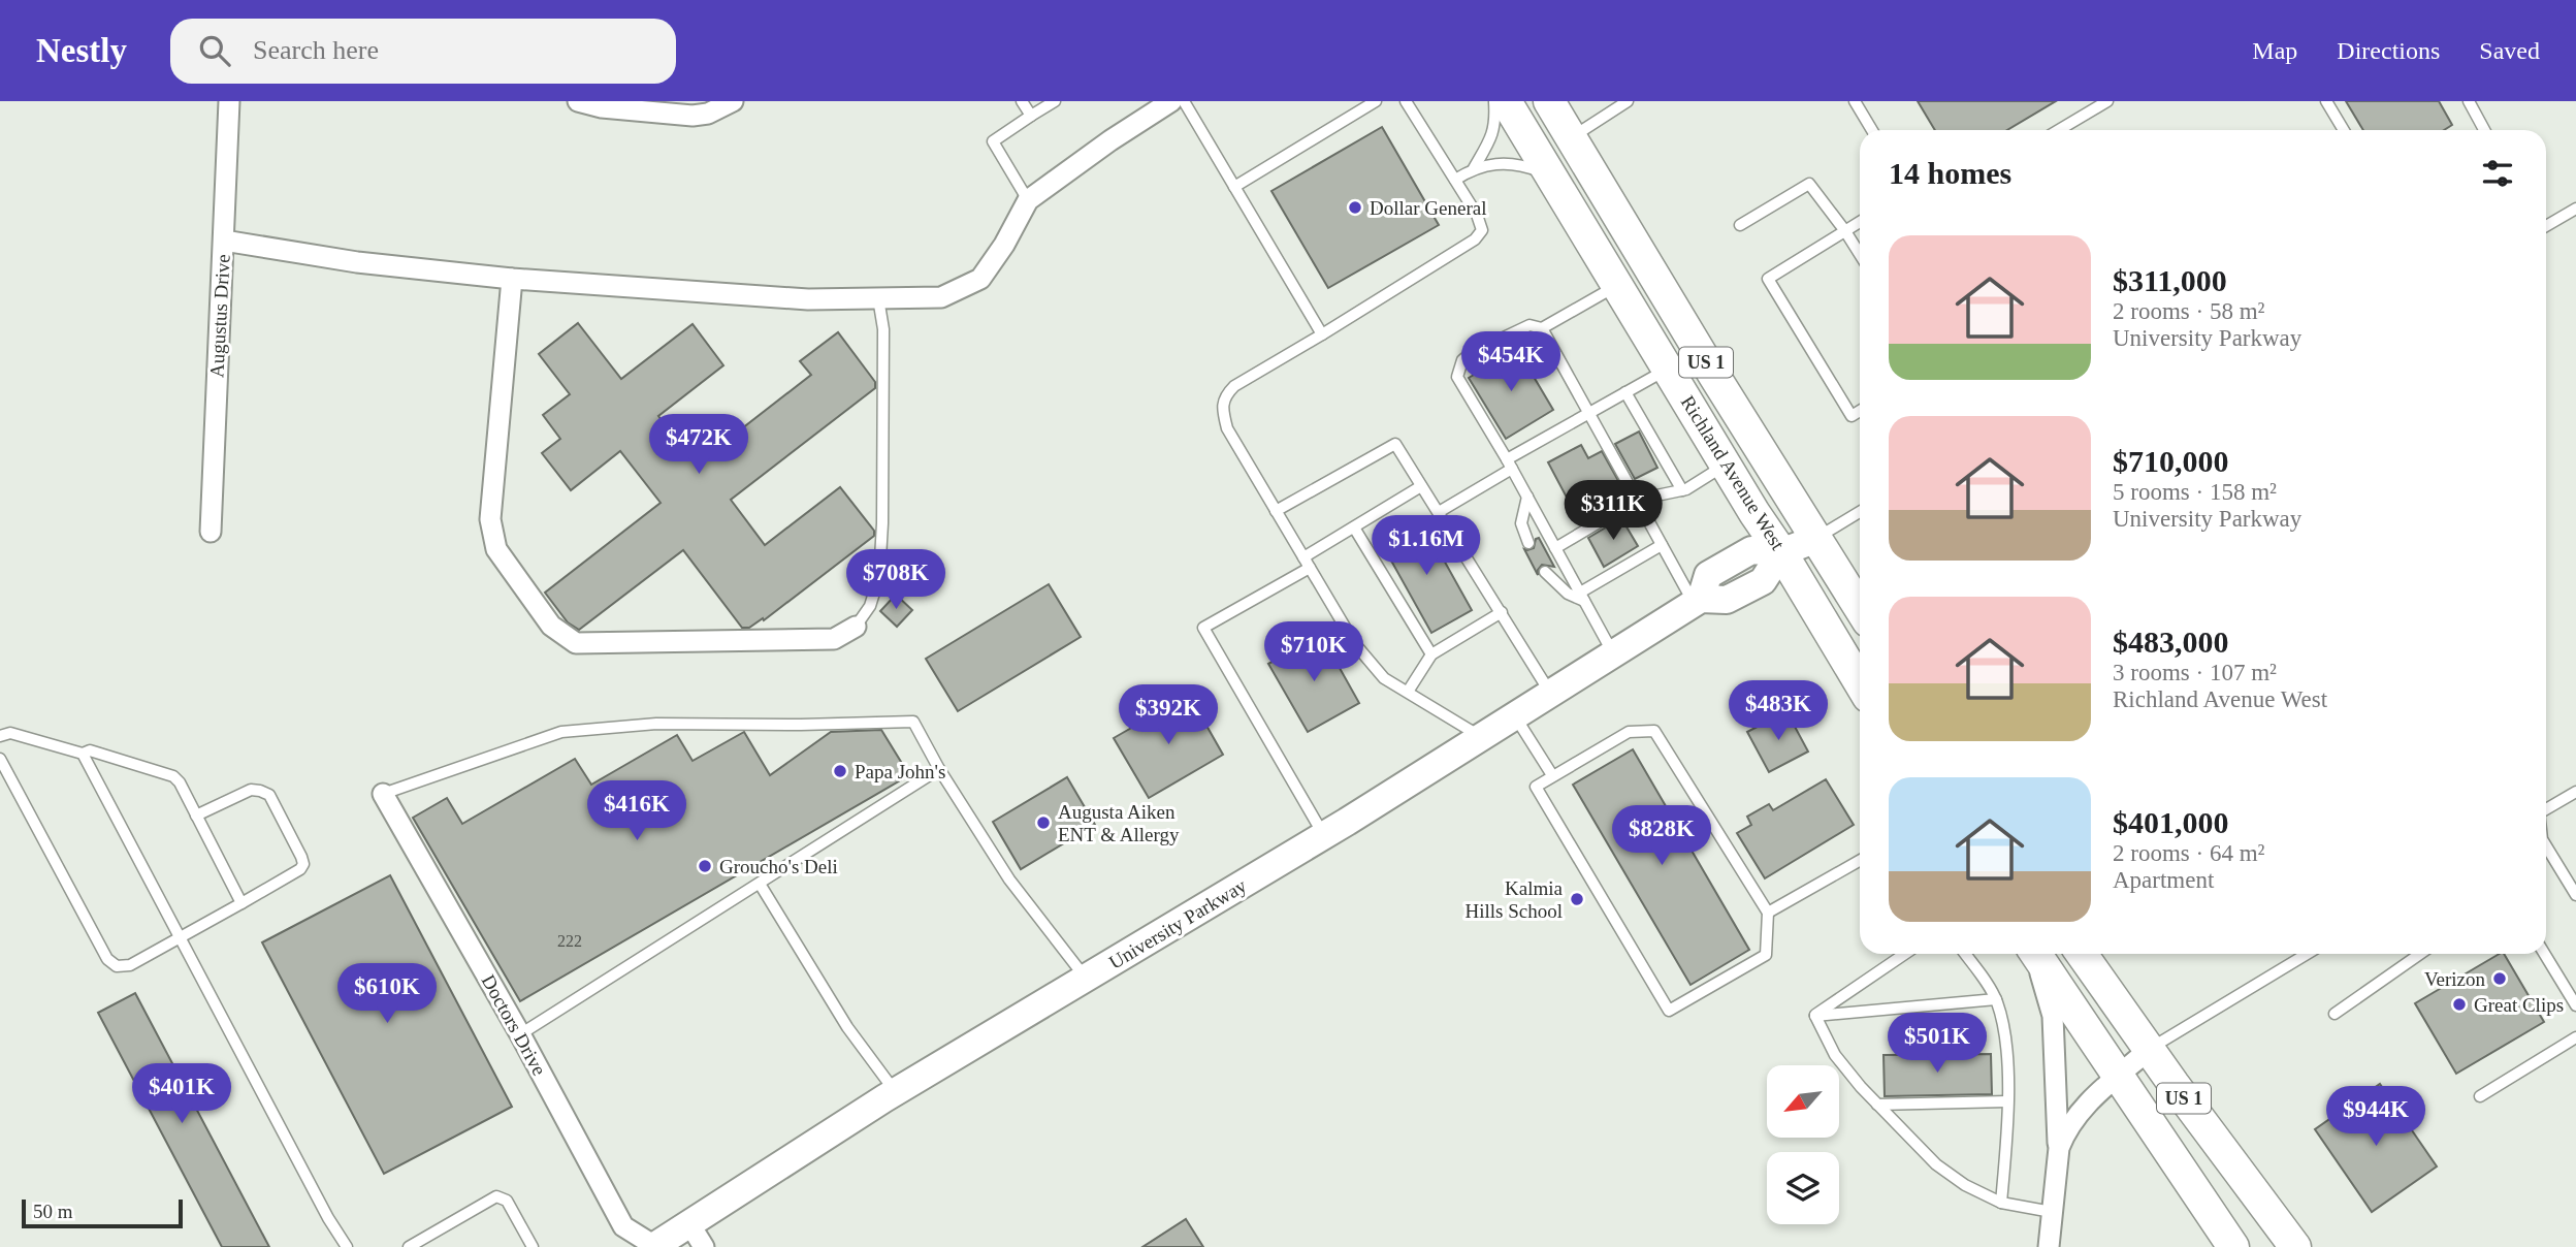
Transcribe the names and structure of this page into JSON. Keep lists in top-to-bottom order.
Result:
{
  "streets": {
    "main road": ["US 1", "Richland Avenue West"],
    "street": ["Augustus Drive", "University Parkway", "Doctors Drive"]
  },
  "crossings": [
    ["Richland Avenue West", "University Parkway"],
    ["University Parkway", "Doctors Drive"]
  ],
  "places": [
    "Dollar General",
    "Papa John's",
    "Augusta Aiken ENT & Allergy",
    "Groucho's Deli",
    "Kalmia Hills School",
    "Verizon",
    "Great Clips"
  ],
  "house_numbers": ["222"],
  "scale_bar": "50 m",
  "north": "bottom left",
  "page": {
    "header": "Nestly",
    "search": "Search here",
    "nav": ["Map", "Directions", "Saved"],
    "heading": "14 homes",
    "list": [
      {
        "name": "$311,000",
        "note": "2 rooms · 58 m² · University Parkway"
      },
      {
        "name": "$710,000",
        "note": "5 rooms · 158 m² · University Parkway"
      },
      {
        "name": "$483,000",
        "note": "3 rooms · 107 m² · Richland Avenue West"
      },
      {
        "name": "$401,000",
        "note": "2 rooms · 64 m² · Apartment"
      }
    ],
    "price": [
      "$454K",
      "$472K",
      "$311K",
      "$1.16M",
      "$708K",
      "$710K",
      "$483K",
      "$392K",
      "$416K",
      "$828K",
      "$610K",
      "$501K",
      "$401K",
      "$944K"
    ],
    "scale": "50 m"
  }
}
